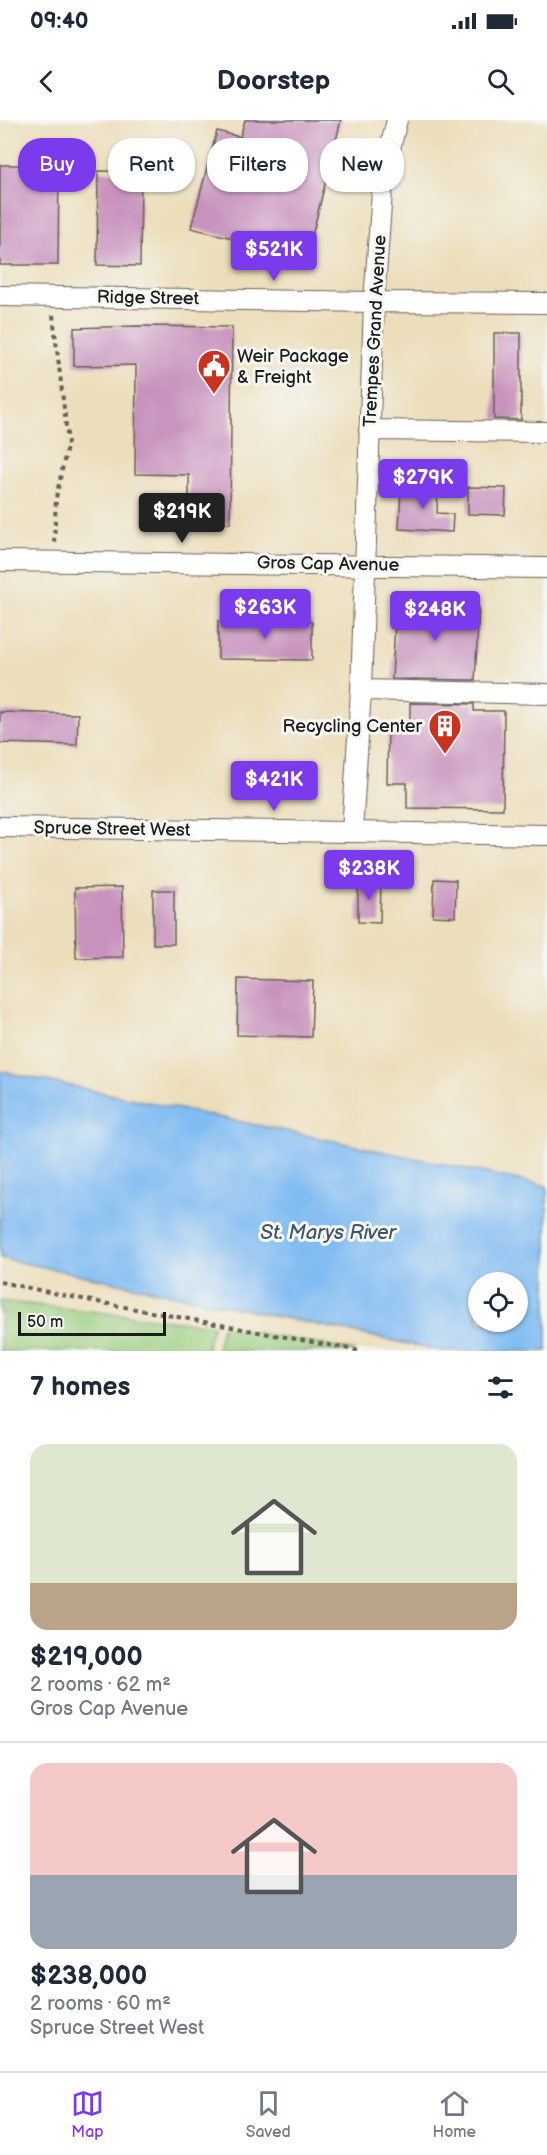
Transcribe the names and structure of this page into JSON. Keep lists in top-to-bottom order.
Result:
{
  "streets": {
    "street": [
      "Ridge Street",
      "Trempes Grand Avenue",
      "Gros Cap Avenue",
      "Spruce Street West"
    ]
  },
  "crossings": [
    ["Ridge Street", "Trempes Grand Avenue"],
    ["Trempes Grand Avenue", "Gros Cap Avenue"],
    ["Trempes Grand Avenue", "Spruce Street West"]
  ],
  "water": ["St. Marys River"],
  "places": {
    "public building": ["Weir Package & Freight"],
    "building": ["Recycling Center"]
  },
  "scale_bar": "50 m",
  "page": {
    "status": "09:40",
    "header": "Doorstep",
    "chip": [
      "Buy",
      "Rent",
      "Filters",
      "New"
    ],
    "price": [
      "$521K",
      "$279K",
      "$219K",
      "$263K",
      "$248K",
      "$421K",
      "$238K"
    ],
    "scale": "50 m",
    "heading": "7 homes",
    "list": [
      {
        "name": "$219,000",
        "note": "2 rooms · 62 m² · Gros Cap Avenue"
      },
      {
        "name": "$238,000",
        "note": "2 rooms · 60 m² · Spruce Street West"
      }
    ],
    "tabs": ["Map", "Saved", "Home"]
  }
}
